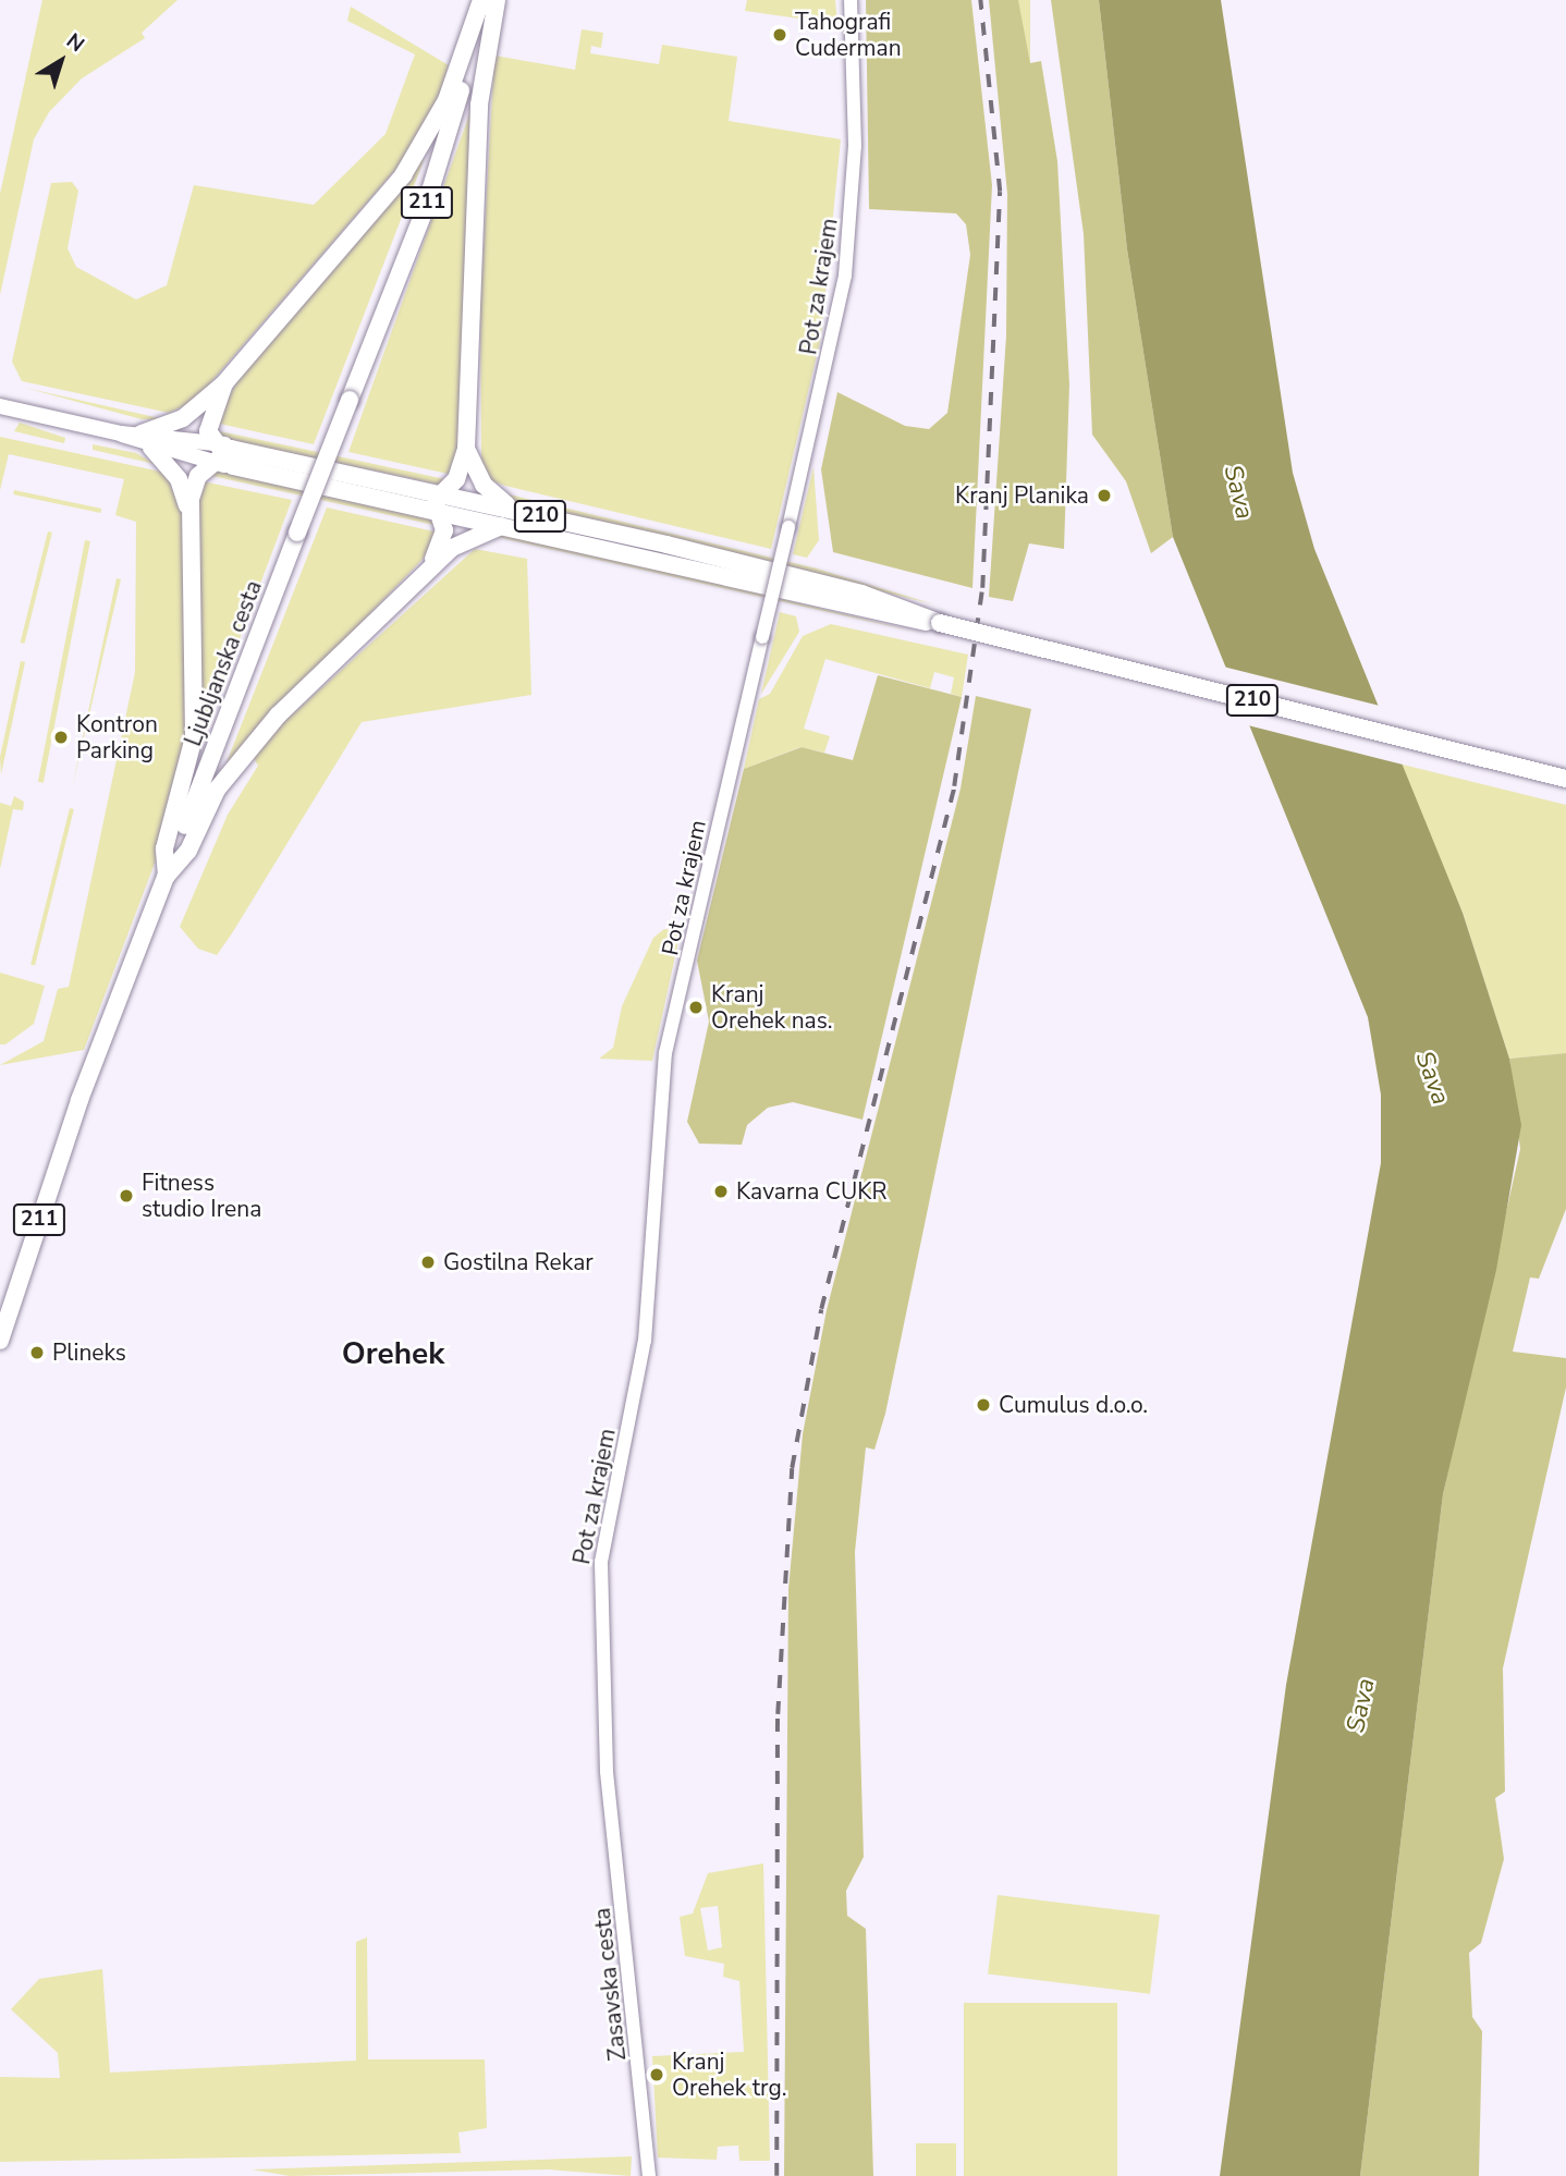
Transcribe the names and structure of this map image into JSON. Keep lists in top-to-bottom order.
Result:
{
  "streets": {
    "main road": ["211", "210", "Ljubljanska cesta"],
    "street": ["Pot za krajem", "Zasavska cesta"]
  },
  "crossings": [
    ["211", "210"],
    ["211", "Ljubljanska cesta"],
    ["Pot za krajem", "Zasavska cesta"]
  ],
  "districts": ["Orehek"],
  "water": ["Sava"],
  "places": [
    "Tahografi Cuderman",
    "Kranj Planika",
    "Kontron Parking",
    "Kranj Orehek nas.",
    "Kavarna CUKR",
    "Fitness studio Irena",
    "Gostilna Rekar",
    "Plineks",
    "Cumulus d.o.o.",
    "Kranj Orehek trg."
  ],
  "north": "top right"
}
